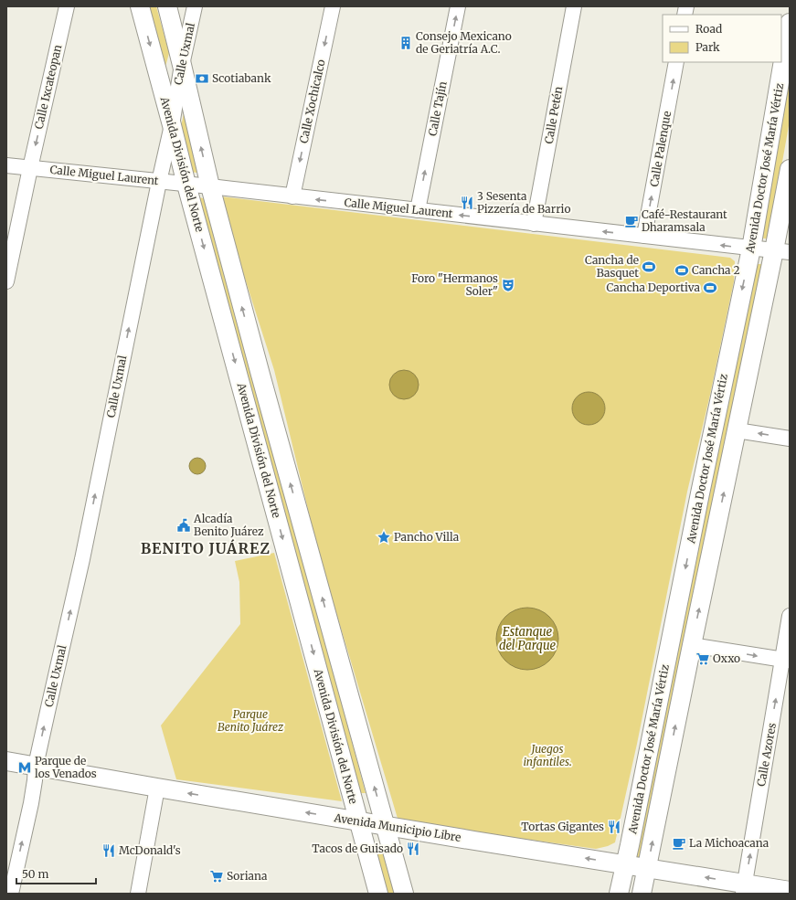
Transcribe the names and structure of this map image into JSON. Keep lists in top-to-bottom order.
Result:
{
  "streets": {
    "main road": ["Avenida División del Norte", "Avenida Doctor José María Vértiz", "Avenida Municipio Libre"],
    "street": [
      "Calle Uxmal",
      "Calle Ixcateopan",
      "Calle Xochicalco",
      "Calle Tajín",
      "Calle Petén",
      "Calle Palenque",
      "Calle Miguel Laurent",
      "Calle Azores"
    ]
  },
  "crossings": [
    ["Calle Uxmal", "Avenida División del Norte"],
    ["Calle Uxmal", "Calle Miguel Laurent"],
    ["Calle Uxmal", "Avenida Municipio Libre"],
    ["Calle Ixcateopan", "Calle Miguel Laurent"],
    ["Calle Xochicalco", "Calle Miguel Laurent"],
    ["Calle Tajín", "Calle Miguel Laurent"],
    ["Calle Petén", "Calle Miguel Laurent"],
    ["Calle Palenque", "Calle Miguel Laurent"],
    ["Avenida División del Norte", "Calle Miguel Laurent"],
    ["Avenida División del Norte", "Avenida Municipio Libre"],
    ["Avenida Doctor José María Vértiz", "Calle Miguel Laurent"],
    ["Avenida Doctor José María Vértiz", "Avenida Municipio Libre"],
    ["Calle Azores", "Avenida Municipio Libre"]
  ],
  "one_way": [
    "Calle Uxmal",
    "Calle Ixcateopan",
    "Calle Xochicalco",
    "Calle Tajín",
    "Calle Palenque",
    "Calle Miguel Laurent",
    "Calle Azores",
    "Avenida Municipio Libre"
  ],
  "districts": ["BENITO JUÁREZ"],
  "water": ["Estanque del Parque"],
  "parks": ["Parque Benito Juárez", "Juegos infantiles."],
  "places": {
    "building": ["Consejo Mexicano de Geriatría A.C."],
    "bank": ["Scotiabank"],
    "restaurant": [
      "3 Sesenta Pizzería de Barrio",
      "Tortas Gigantes",
      "Tacos de Guisado",
      "McDonald's"
    ],
    "cafe": ["Café-Restaurant Dharamsala", "La Michoacana"],
    "sports": ["Cancha de Basquet", "Cancha 2", "Cancha Deportiva"],
    "theatre": ["Foro \"Hermanos Soler\""],
    "public building": ["Alcadía Benito Juárez"],
    "place": ["Pancho Villa"],
    "supermarket": ["Oxxo", "Soriana"],
    "metro station": ["Parque de los Venados"]
  },
  "legend": ["Road", "Park"],
  "scale_bar": "50 m"
}
